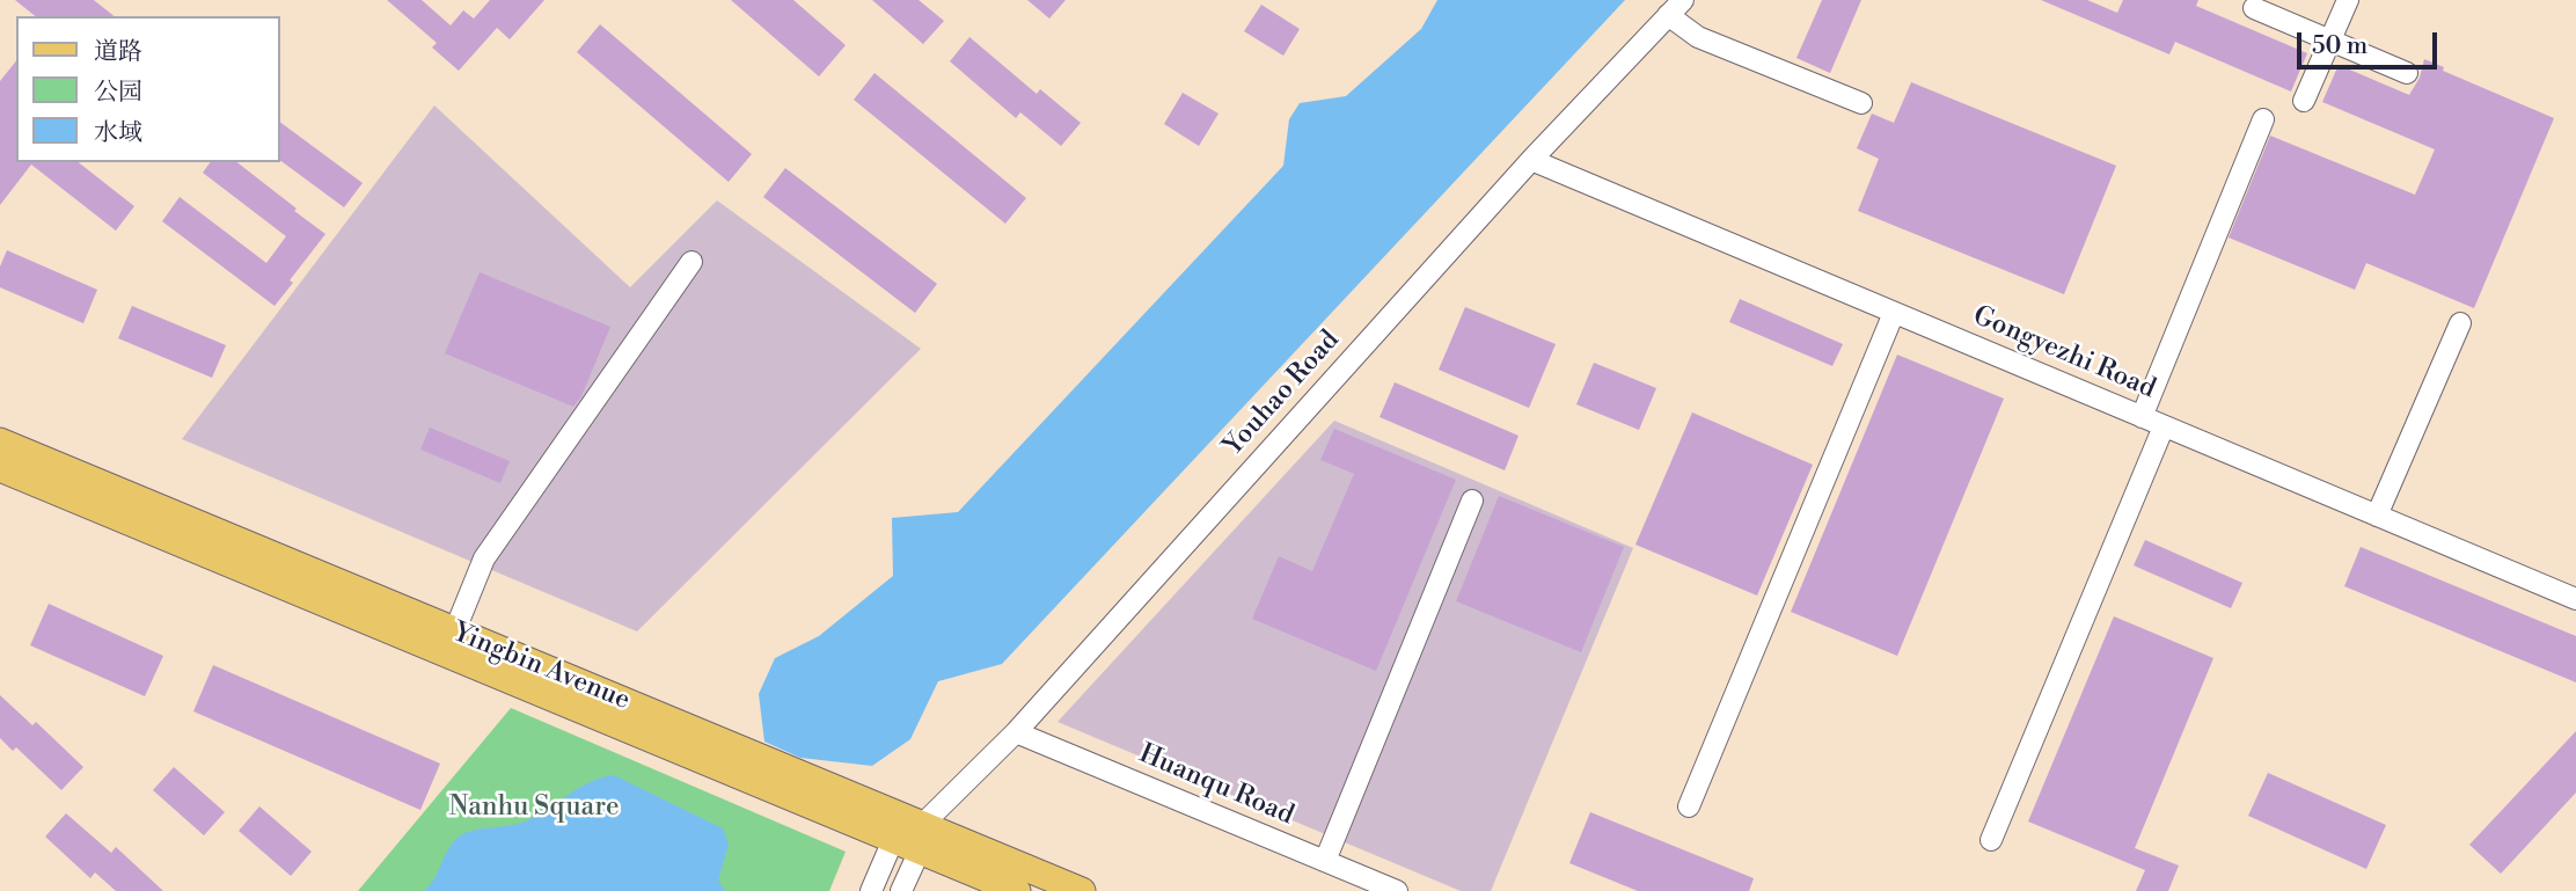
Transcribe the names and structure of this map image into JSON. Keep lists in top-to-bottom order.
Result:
{
  "streets": {
    "main road": ["Yingbin Avenue"],
    "street": ["Gongyezhi Road", "Youhao Road", "Huanqu Road"]
  },
  "crossings": [
    ["Gongyezhi Road", "Youhao Road"],
    ["Youhao Road", "Yingbin Avenue"],
    ["Youhao Road", "Huanqu Road"]
  ],
  "parks": ["Nanhu Square"],
  "legend": ["道路", "公园", "水域"],
  "scale_bar": "50 m"
}
